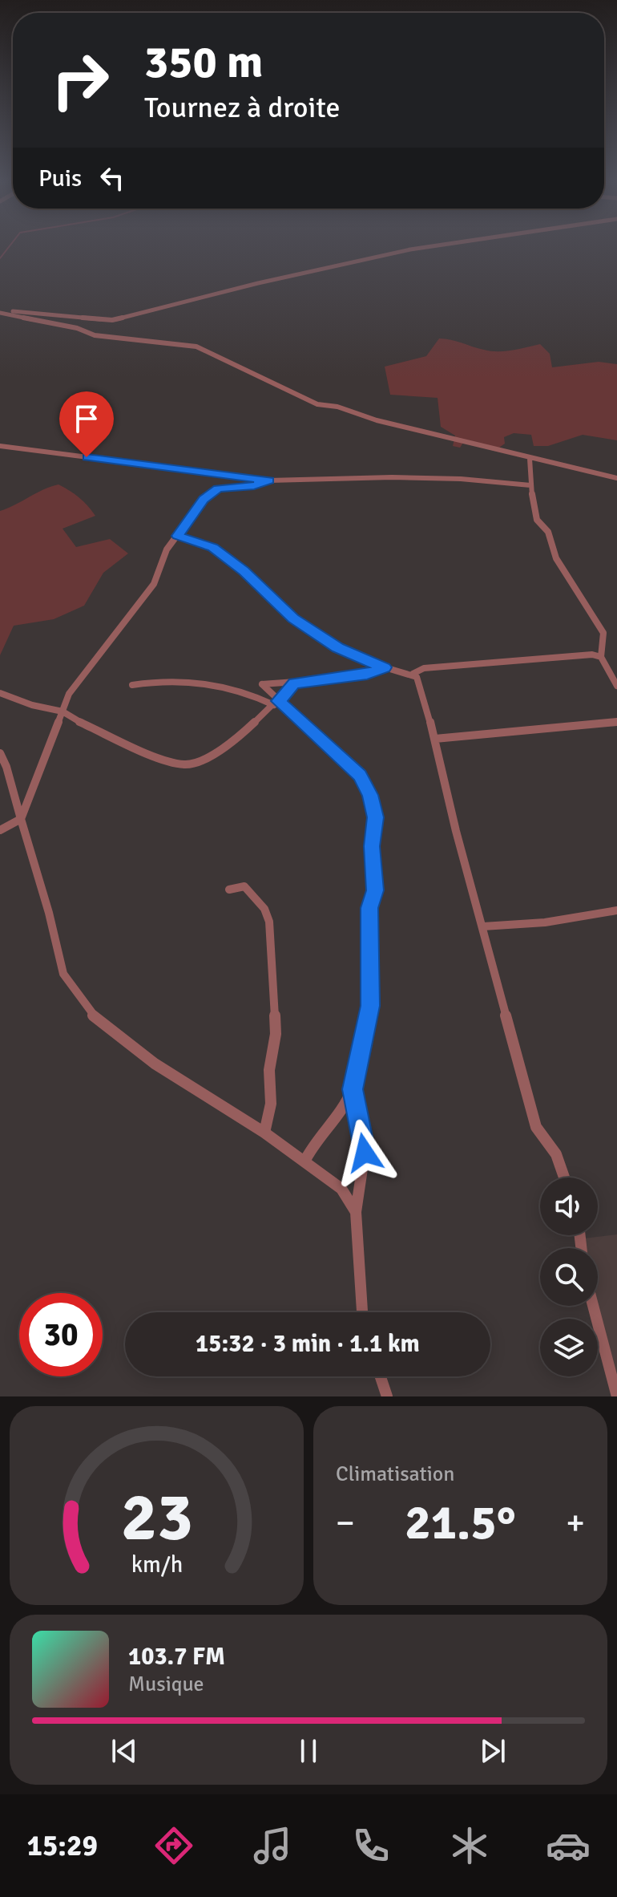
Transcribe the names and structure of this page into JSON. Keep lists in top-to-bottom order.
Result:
{
  "page": {
    "turn": ["350 m", "Tournez à droite"],
    "then": "Puis",
    "limit": "30",
    "trip": "15:32 · 3 min · 1.1 km",
    "tile": "Climatisation",
    "heat": ["−", "21.5°", "+"],
    "song": ["103.7 FM", "Musique"],
    "tabs": "15:29",
    "gauge": ["23", "km/h"]
  }
}
